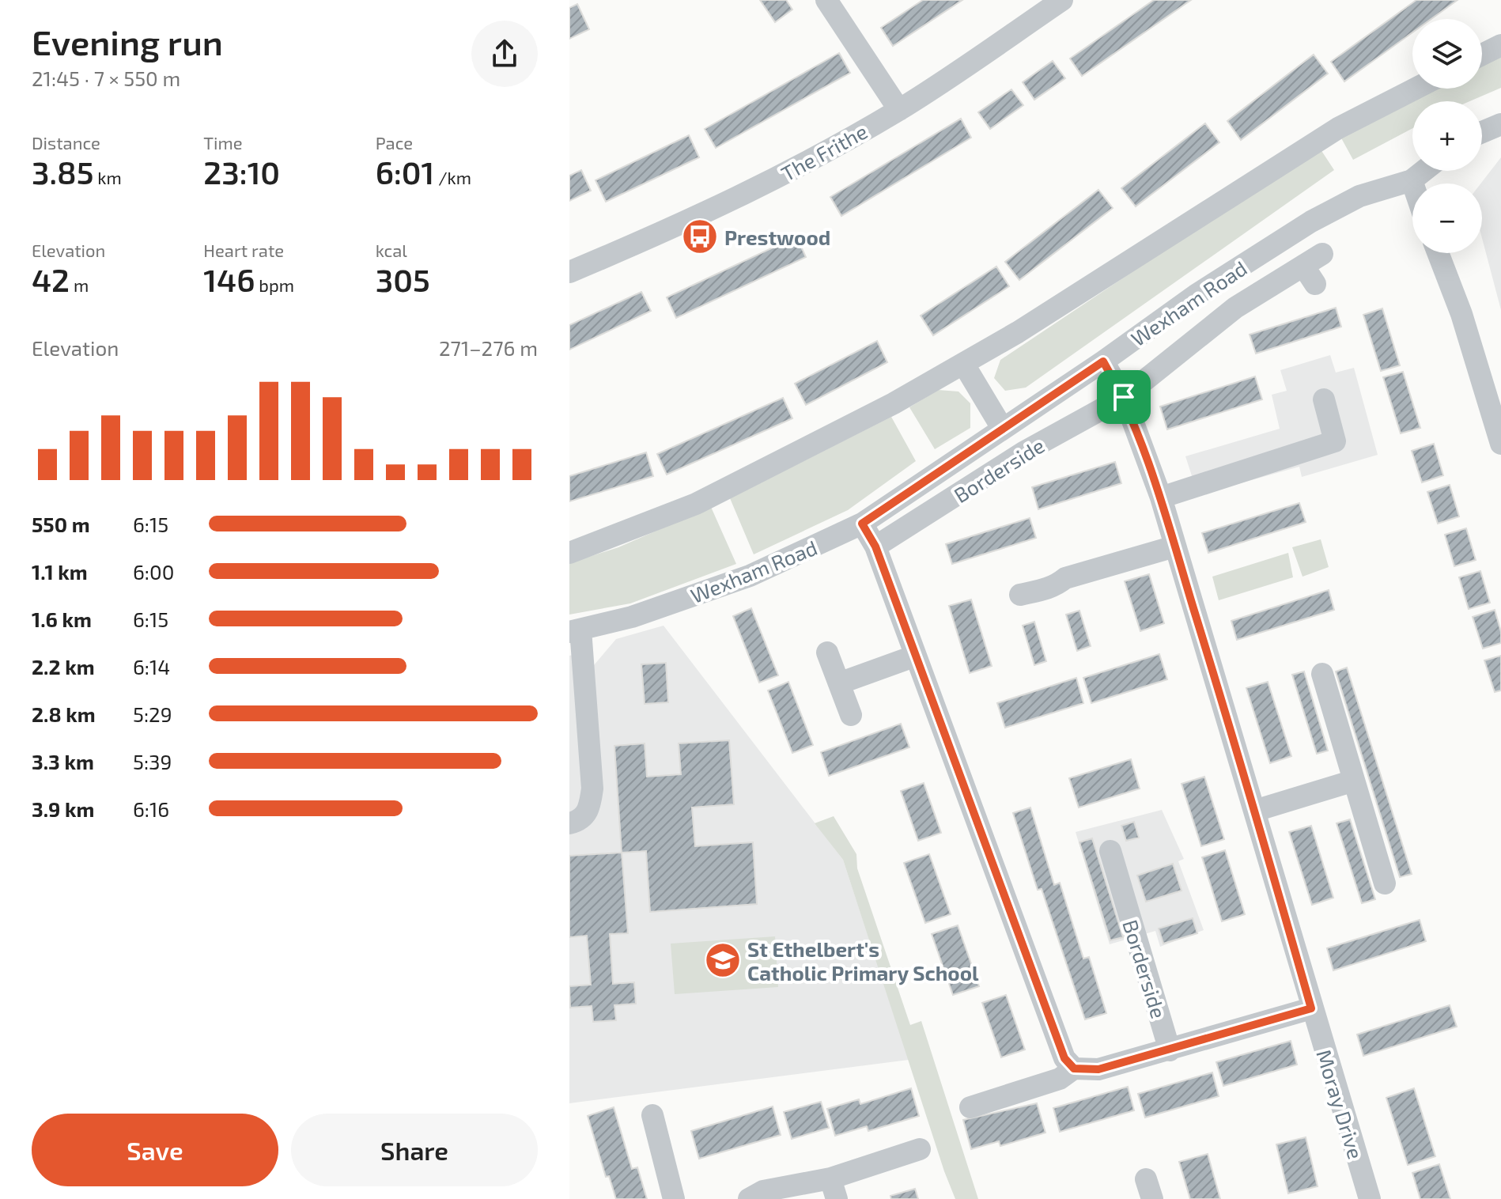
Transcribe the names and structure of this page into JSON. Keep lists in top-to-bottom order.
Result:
{
  "streets": {
    "street": [
      "The Frithe",
      "Wexham Road",
      "Borderside",
      "Moray Drive"
    ]
  },
  "places": {
    "bus stop": ["Prestwood"],
    "school or university": ["St Ethelbert's Catholic Primary School"]
  },
  "page": {
    "heading": ["Evening run", "21:45 · 7 × 550 m"],
    "map_buttons": ["+", "−"],
    "stats": [
      ["Distance", "3.85 km"],
      ["Time", "23:10"],
      ["Pace", "6:01 /km"],
      ["Elevation", "42 m"],
      ["Heart rate", "146 bpm"],
      ["kcal", "305"]
    ],
    "chart": ["Elevation", "271–276 m"],
    "list": [
      {
        "name": "550 m",
        "note": "6:15"
      },
      {
        "name": "1.1 km",
        "note": "6:00"
      },
      {
        "name": "1.6 km",
        "note": "6:15"
      },
      {
        "name": "2.2 km",
        "note": "6:14"
      },
      {
        "name": "2.8 km",
        "note": "5:29"
      },
      {
        "name": "3.3 km",
        "note": "5:39"
      },
      {
        "name": "3.9 km",
        "note": "6:16"
      }
    ],
    "buttons": ["Save", "Share"]
  }
}
